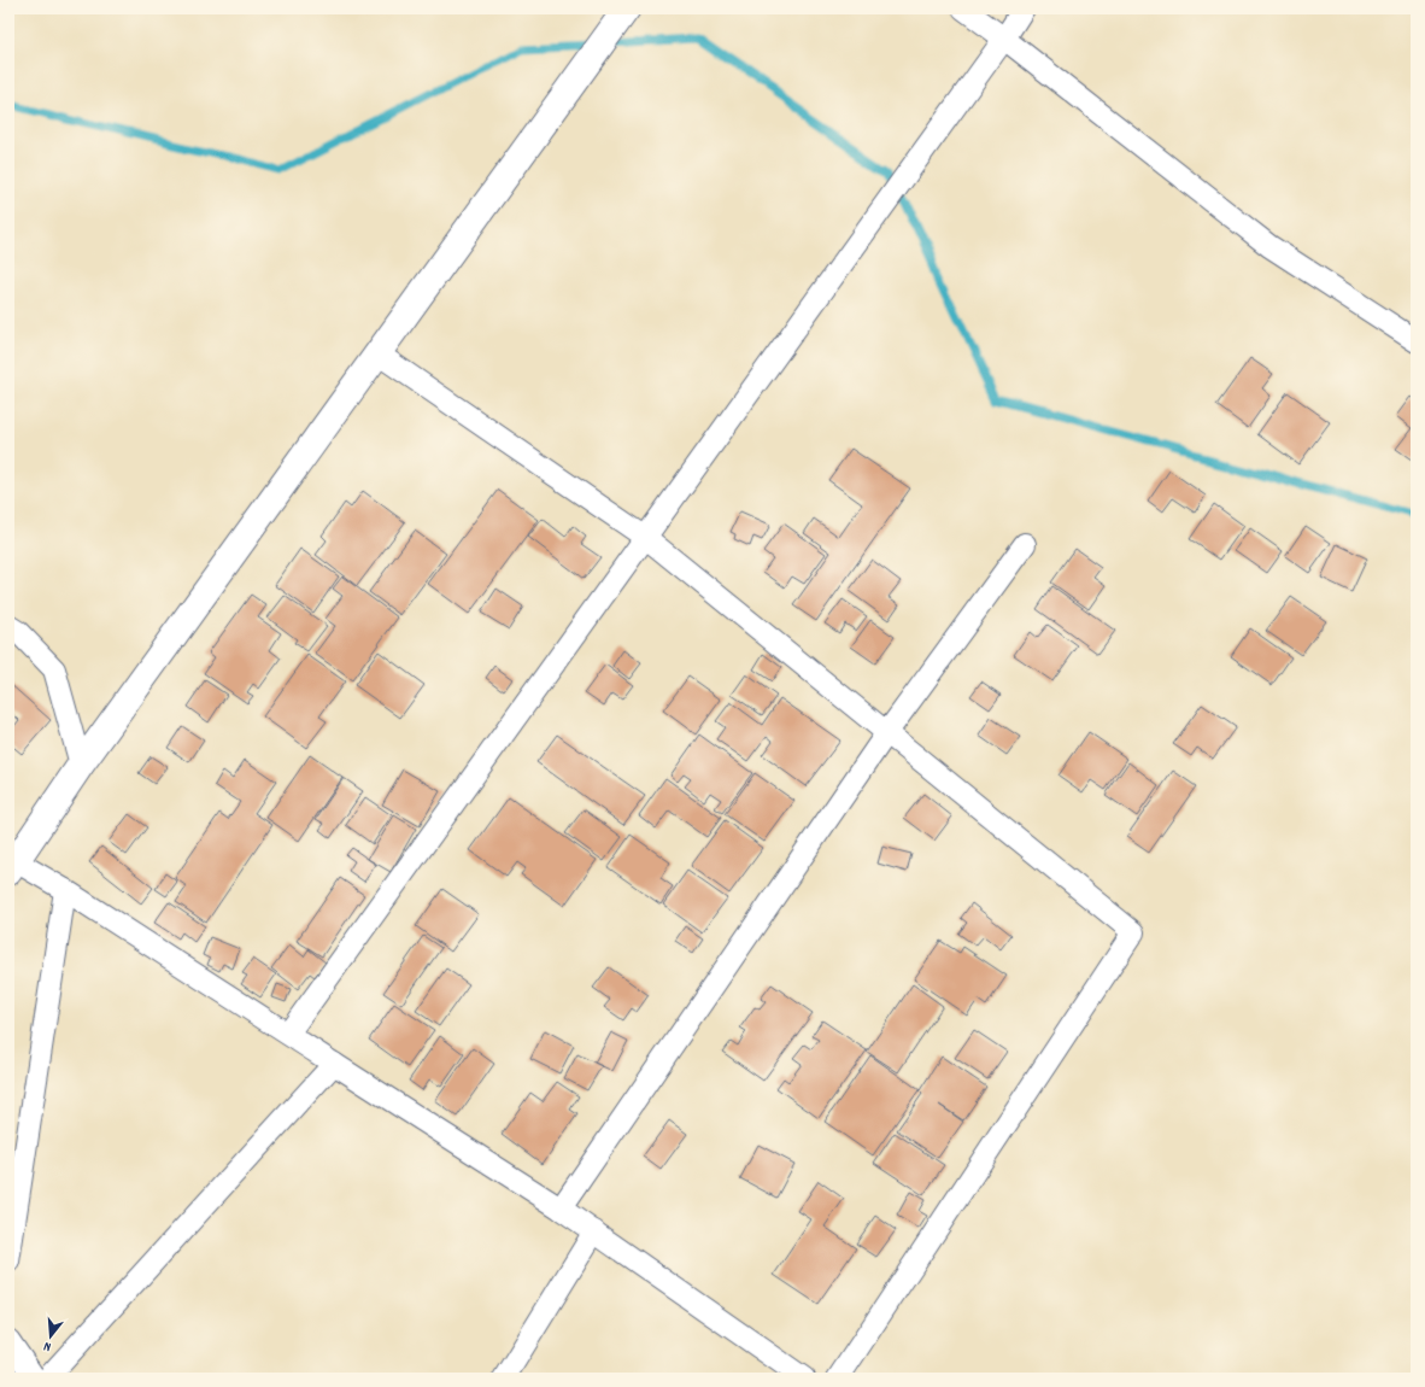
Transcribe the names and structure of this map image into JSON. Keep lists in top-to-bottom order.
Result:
{
  "north": "bottom"
}
